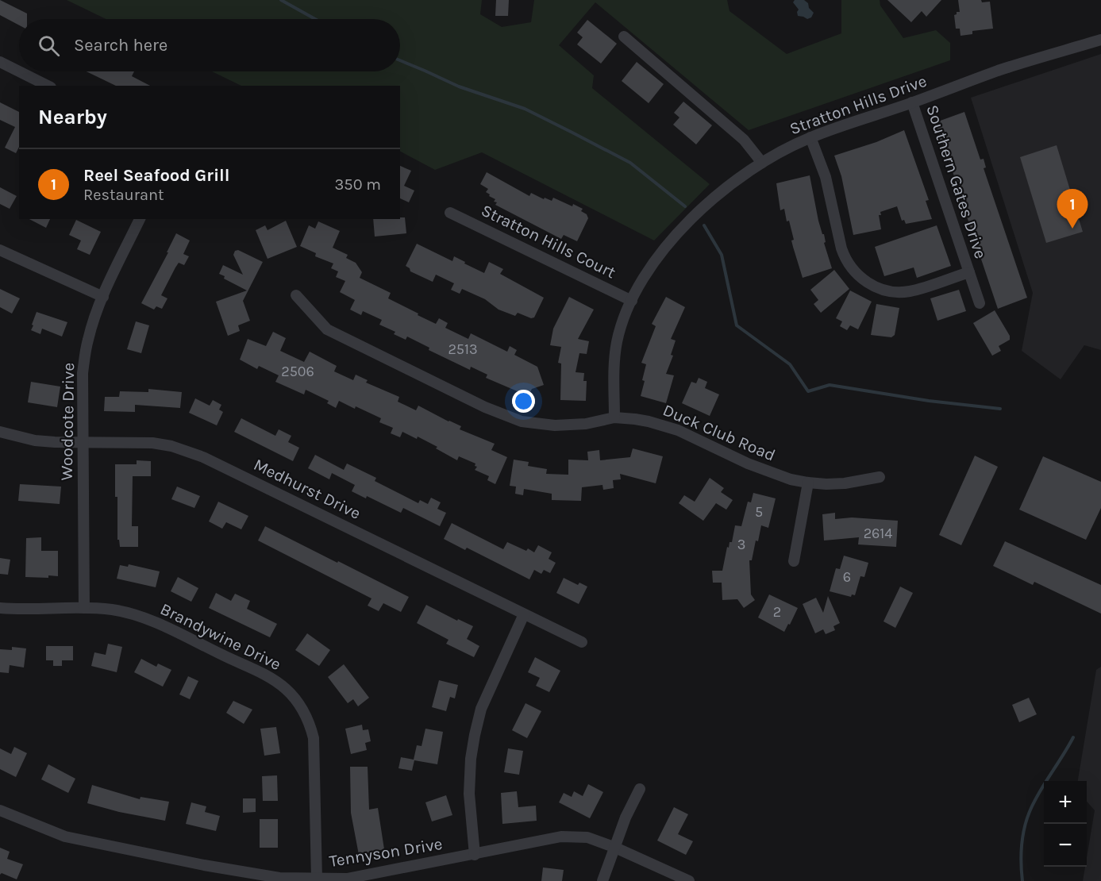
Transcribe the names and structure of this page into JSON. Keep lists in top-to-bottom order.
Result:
{
  "streets": {
    "street": [
      "Stratton Hills Drive",
      "Southern Gates Drive",
      "Stratton Hills Court",
      "Woodcote Drive",
      "Duck Club Road",
      "Medhurst Drive",
      "Brandywine Drive",
      "Tennyson Drive"
    ]
  },
  "crossings": [
    ["Stratton Hills Drive", "Southern Gates Drive"],
    ["Stratton Hills Drive", "Stratton Hills Court"],
    ["Stratton Hills Drive", "Duck Club Road"],
    ["Woodcote Drive", "Medhurst Drive"],
    ["Woodcote Drive", "Brandywine Drive"],
    ["Brandywine Drive", "Tennyson Drive"]
  ],
  "house_numbers": [
    "2513",
    "2506",
    "5",
    "2614",
    "3",
    "6",
    "2"
  ],
  "page": {
    "search": "Search here",
    "heading": "Nearby",
    "list": [
      {
        "mark": "1",
        "name": "Reel Seafood Grill",
        "note": "Restaurant",
        "value": "350 m"
      }
    ],
    "pins": "1",
    "map_buttons": ["+", "−"]
  }
}
